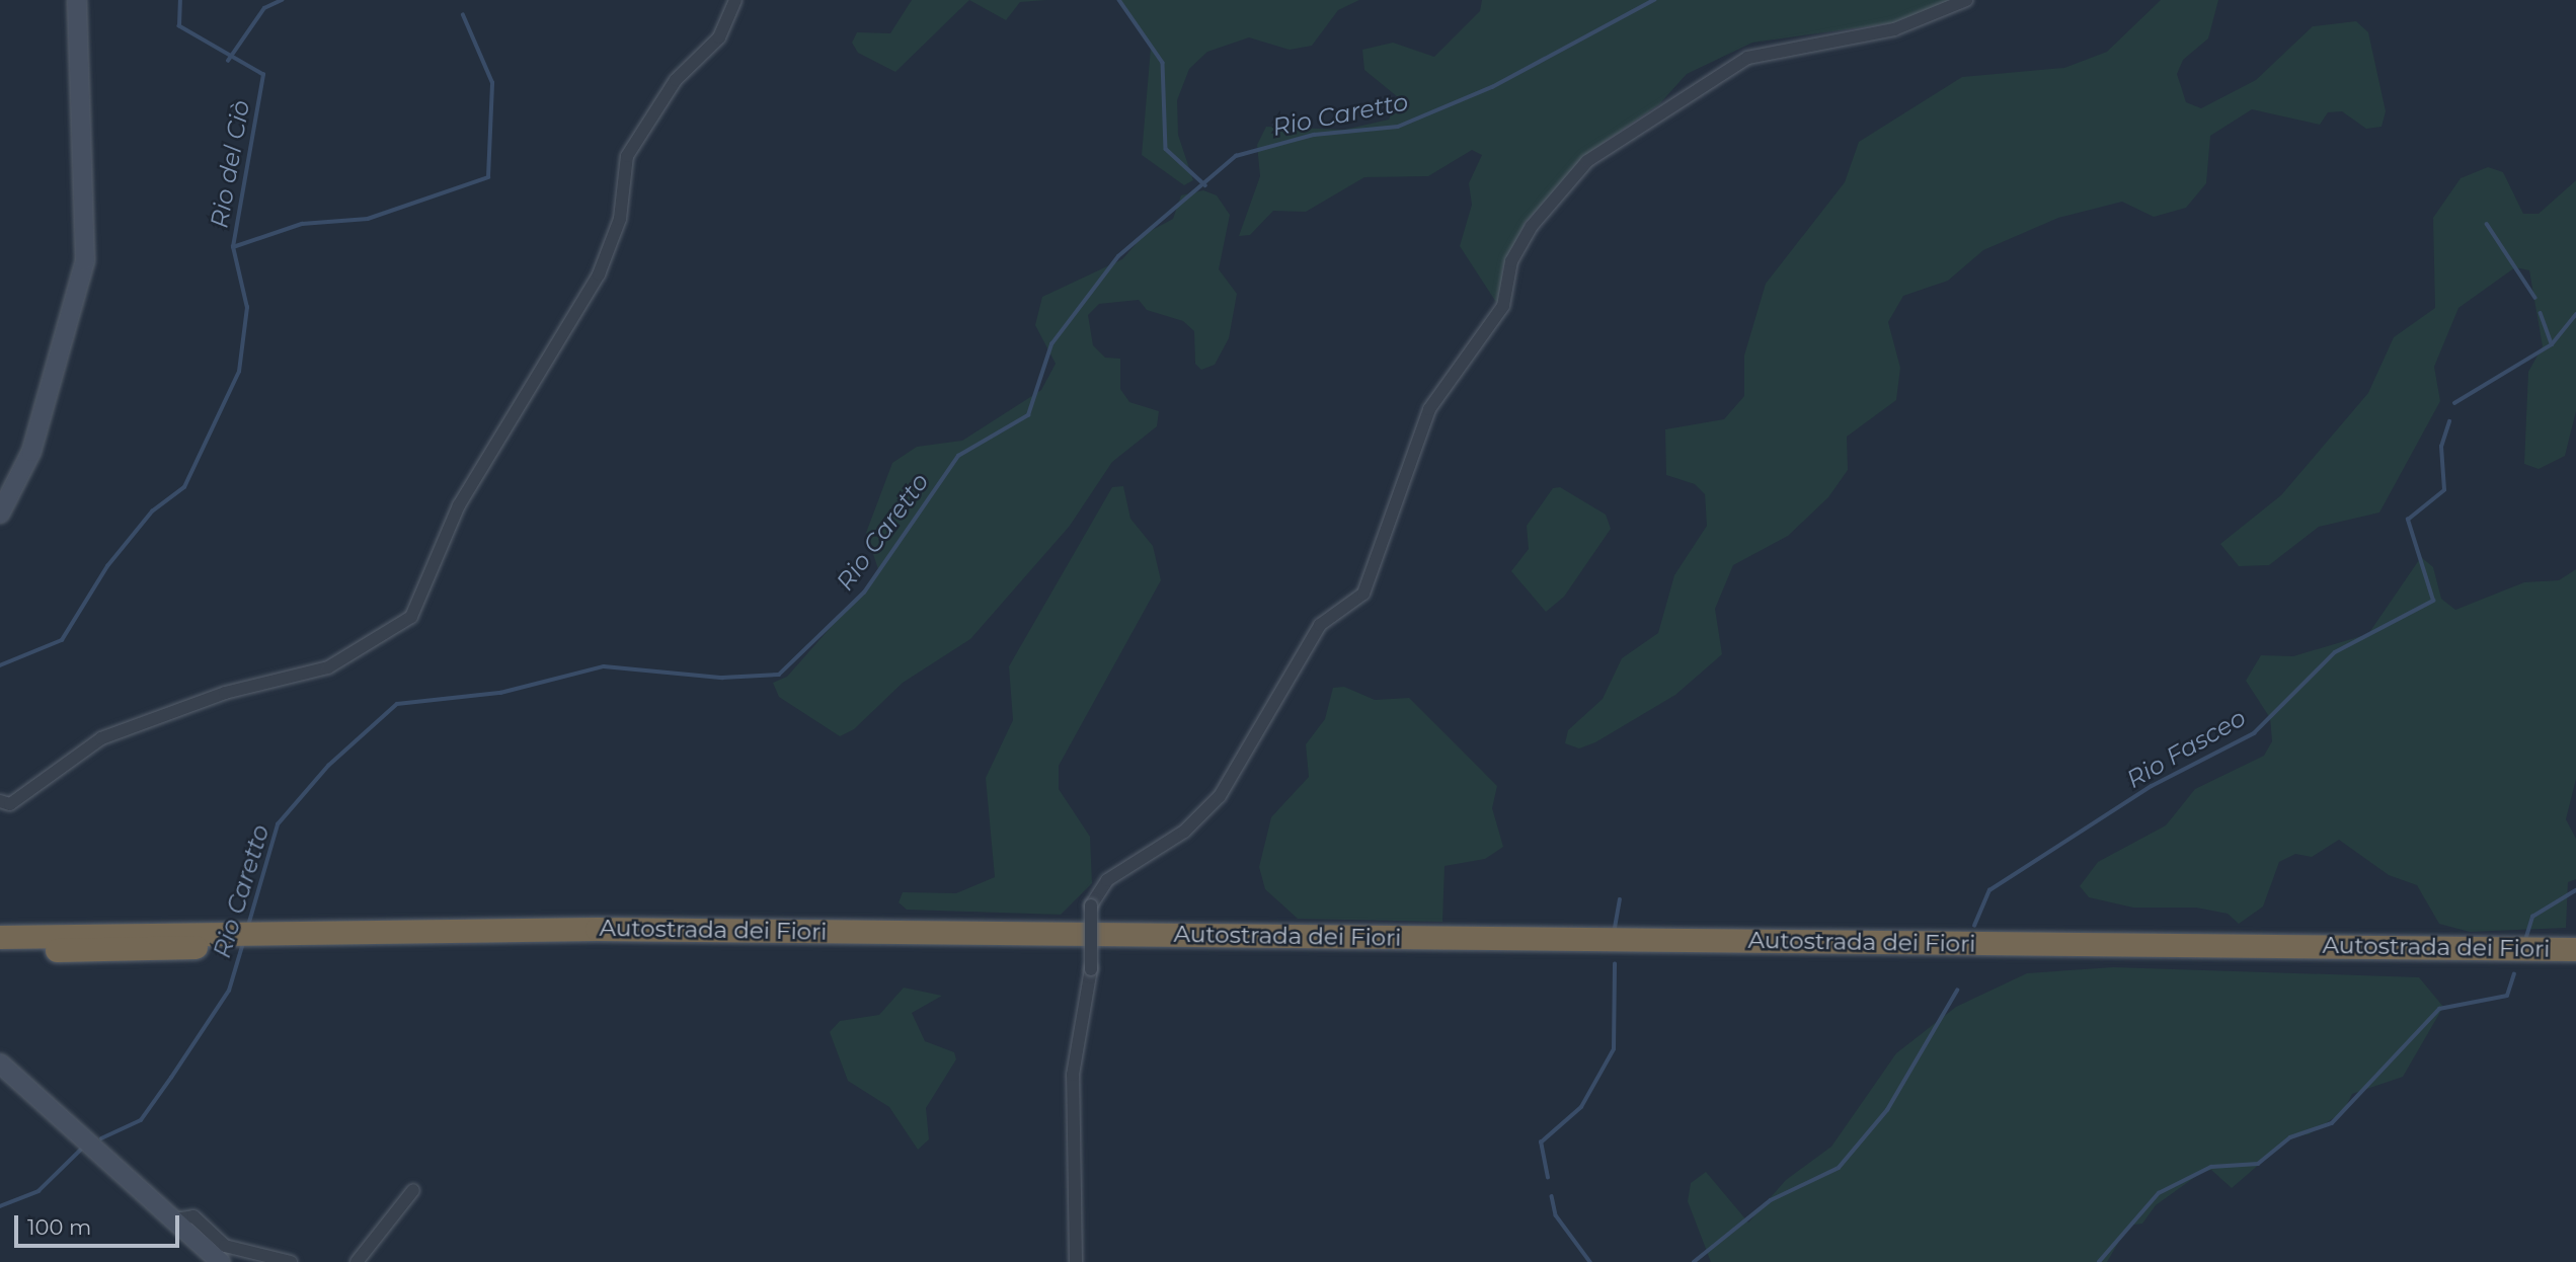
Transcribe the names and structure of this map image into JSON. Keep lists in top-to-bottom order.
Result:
{
  "streets": {
    "highway": ["Autostrada dei Fiori"]
  },
  "water": ["Rio Caretto", "Rio del Ciò", "Rio Fasceo"],
  "scale_bar": "100 m"
}
